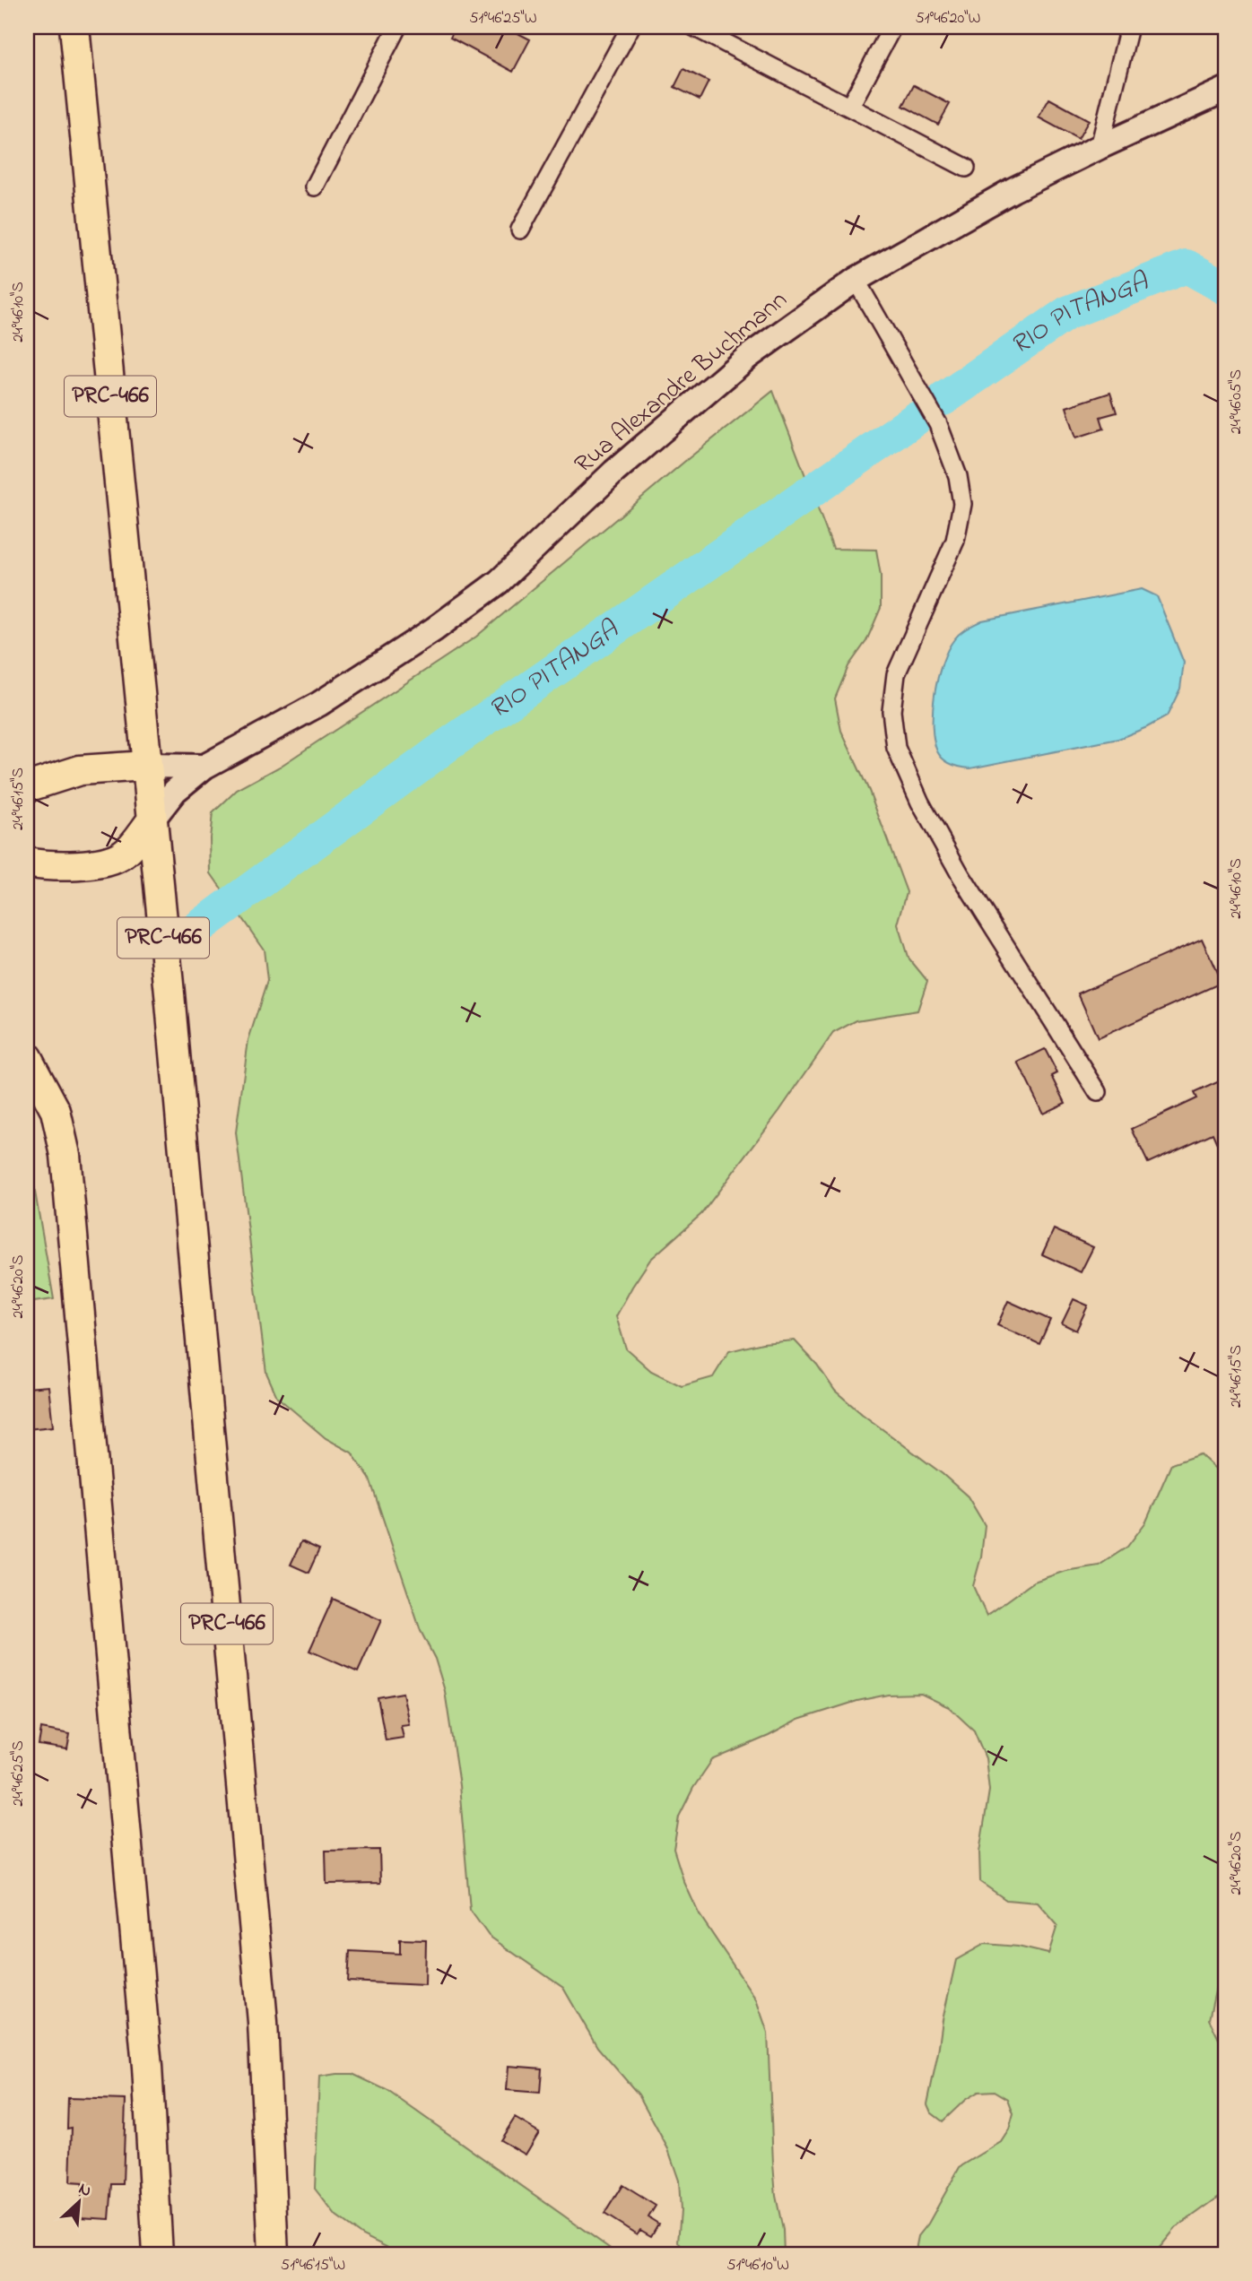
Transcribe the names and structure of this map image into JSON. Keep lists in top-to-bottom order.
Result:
{
  "streets": {
    "highway": ["PRC-466"],
    "main road": ["Rua Alexandre Buchmann"]
  },
  "crossings": [
    ["Rua Alexandre Buchmann", "PRC-466"]
  ],
  "water": ["RIO PITANGA"],
  "north": "top right",
  "coordinates": [
    "51°46'25\"W",
    "51°46'20\"W",
    "24°46'10\"S",
    "24°46'05\"S",
    "24°46'15\"S",
    "24°46'20\"S",
    "24°46'25\"S",
    "51°46'15\"W",
    "51°46'10\"W"
  ]
}
